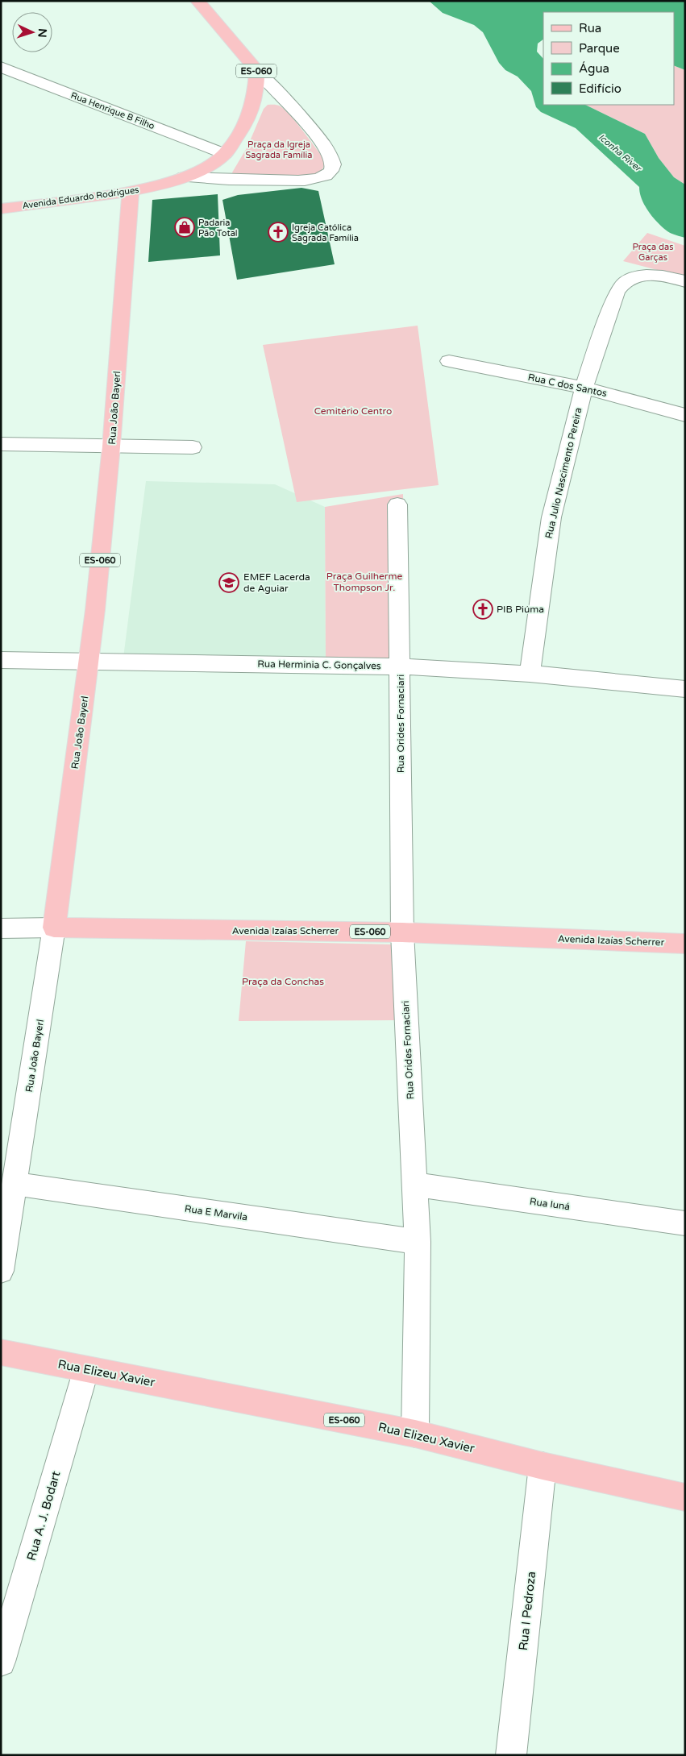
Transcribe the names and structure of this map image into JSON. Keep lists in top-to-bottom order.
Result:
{
  "streets": {
    "main road": [
      "ES-060",
      "Avenida Eduardo Rodrigues",
      "Rua João Bayerl",
      "Avenida Izaías Scherrer",
      "Rua Elizeu Xavier"
    ],
    "street": [
      "Rua Henrique B Filho",
      "Rua C dos Santos",
      "Rua Julio Nascimento Pereira",
      "Rua Herminia C. Gonçalves",
      "Rua Orides Fornaciari",
      "Rua Iuná",
      "Rua E Marvila",
      "Rua A. J. Bodart",
      "Rua I Pedroza"
    ]
  },
  "crossings": [
    ["ES-060", "Rua Henrique B Filho"],
    ["ES-060", "Avenida Eduardo Rodrigues"],
    ["Rua Henrique B Filho", "Avenida Eduardo Rodrigues"],
    ["Avenida Eduardo Rodrigues", "Rua João Bayerl"],
    ["Rua C dos Santos", "Rua Julio Nascimento Pereira"],
    ["Rua João Bayerl", "Rua Herminia C. Gonçalves"],
    ["Rua João Bayerl", "Avenida Izaías Scherrer"],
    ["Rua João Bayerl", "Rua E Marvila"],
    ["Rua Julio Nascimento Pereira", "Rua Herminia C. Gonçalves"],
    ["Rua Herminia C. Gonçalves", "Rua Orides Fornaciari"],
    ["Rua Orides Fornaciari", "Avenida Izaías Scherrer"],
    ["Rua Orides Fornaciari", "Rua Iuná"],
    ["Rua Orides Fornaciari", "Rua E Marvila"],
    ["Rua Orides Fornaciari", "Rua Elizeu Xavier"],
    ["Rua Elizeu Xavier", "Rua A. J. Bodart"],
    ["Rua Elizeu Xavier", "Rua I Pedroza"]
  ],
  "water": ["Iconha River"],
  "parks": [
    "Praça da Igreja Sagrada Família",
    "Praça das Garças",
    "Cemitério Centro",
    "Praça Guilherme Thompson Jr.",
    "Praça da Conchas"
  ],
  "places": {
    "shop": ["Padaria Pão Total"],
    "church": ["Igreja Católica Sagrada Família", "PIB Piúma"],
    "school or university": ["EMEF Lacerda de Aguiar"]
  },
  "legend": [
    "Rua",
    "Parque",
    "Água",
    "Edifício"
  ],
  "north": "right"
}
